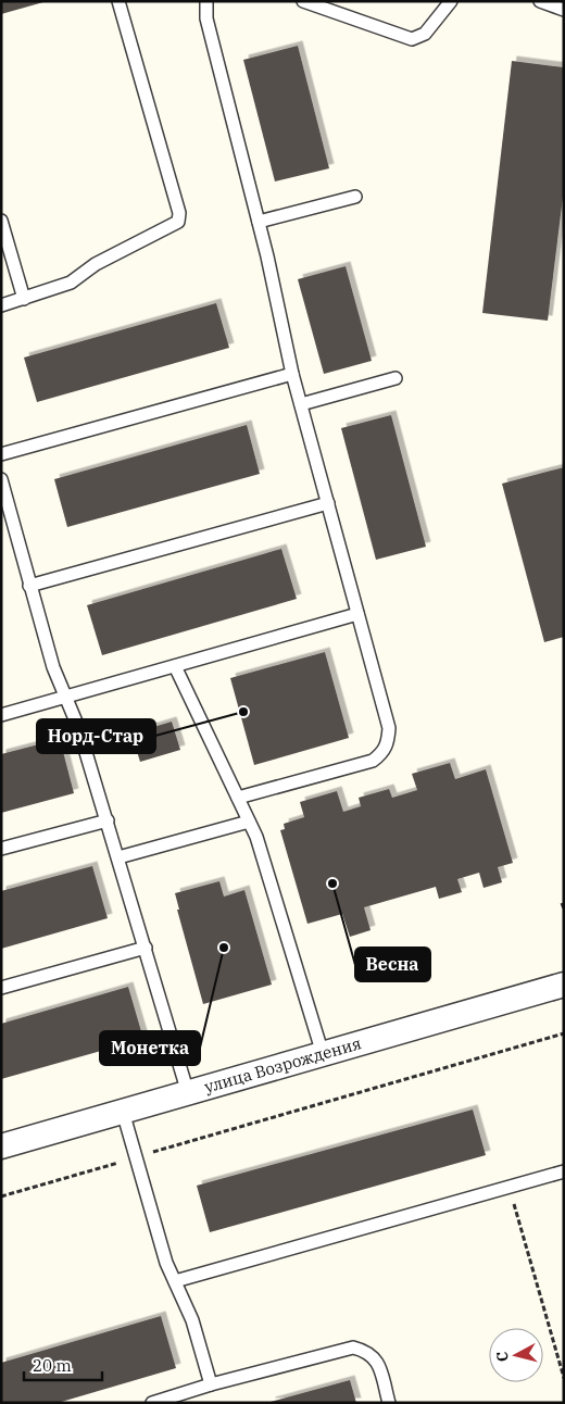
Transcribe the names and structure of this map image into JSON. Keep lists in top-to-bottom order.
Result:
{
  "streets": {
    "street": ["улица Возрождения"]
  },
  "places": ["Норд-Стар", "Весна", "Монетка"],
  "scale_bar": "20 m",
  "north": "left"
}
